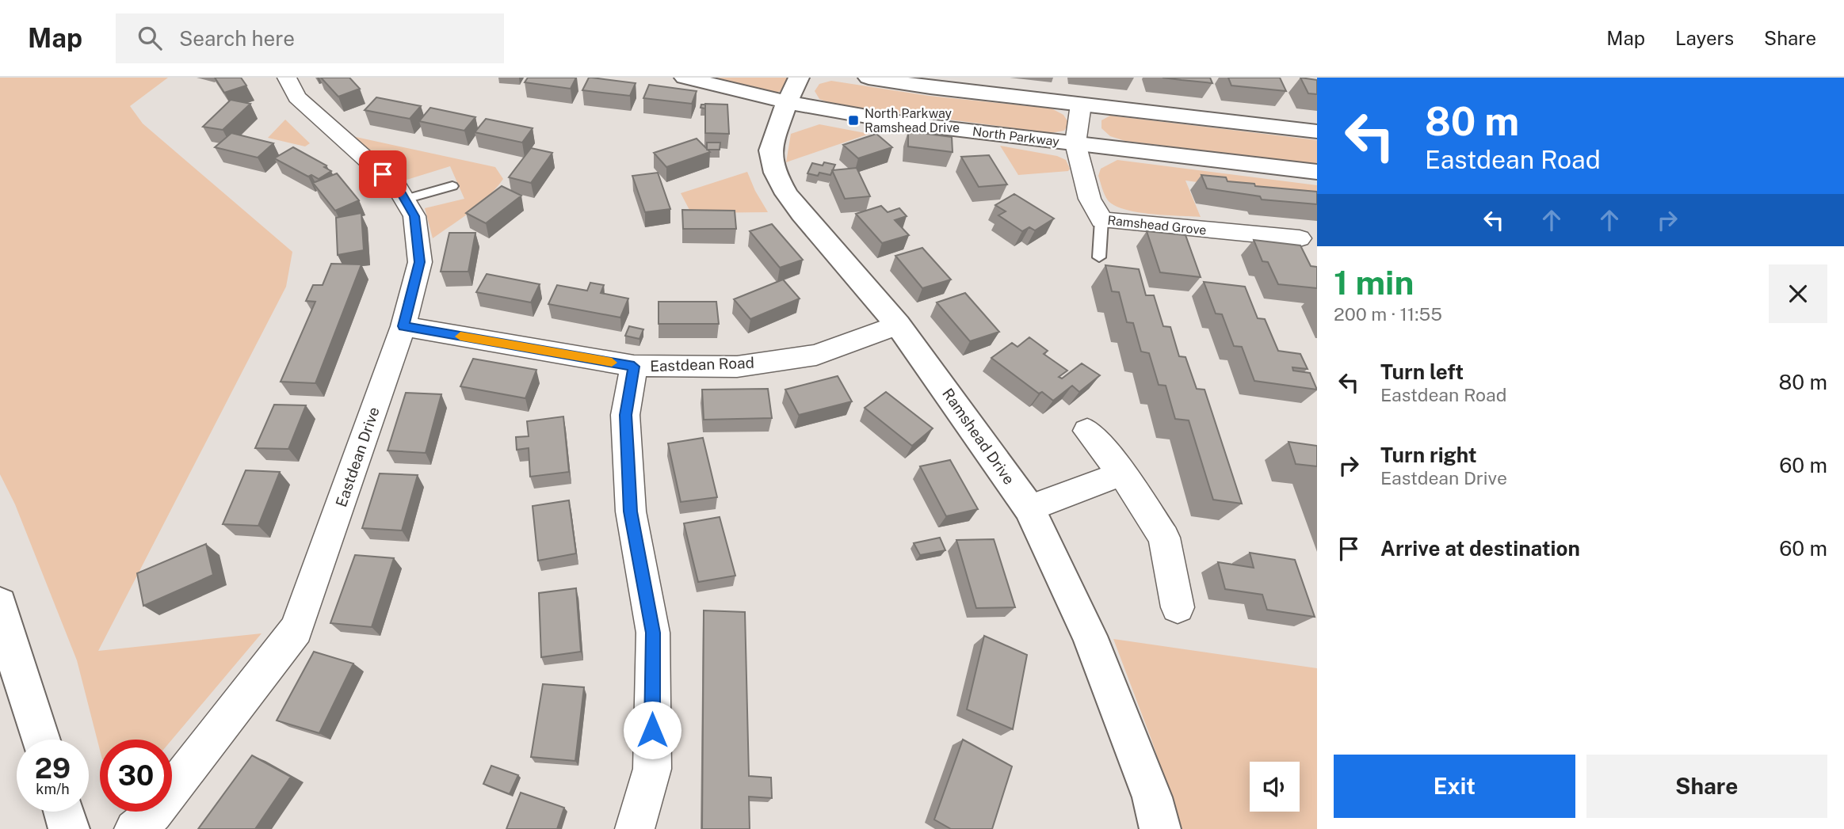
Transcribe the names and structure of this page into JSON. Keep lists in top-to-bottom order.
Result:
{
  "streets": {
    "street": [
      "North Parkway",
      "Ramshead Grove",
      "Eastdean Road",
      "Ramshead Drive",
      "Eastdean Drive"
    ]
  },
  "crossings": [
    ["North Parkway", "Ramshead Grove"],
    ["North Parkway", "Ramshead Drive"],
    ["Eastdean Road", "Ramshead Drive"],
    ["Eastdean Road", "Eastdean Drive"]
  ],
  "places": {
    "transit": ["North Parkway Ramshead Drive"]
  },
  "page": {
    "header": "Map",
    "search": "Search here",
    "nav": ["Map", "Layers", "Share"],
    "turn": ["80 m", "Eastdean Road"],
    "heading": ["1 min", "200 m · 11:55"],
    "list": [
      {
        "name": "Turn left",
        "note": "Eastdean Road",
        "value": "80 m"
      },
      {
        "name": "Turn right",
        "note": "Eastdean Drive",
        "value": "60 m"
      },
      {
        "name": "Arrive at destination",
        "value": "60 m"
      }
    ],
    "speed": "29 km/h",
    "limit": "30",
    "buttons": ["Exit", "Share"]
  }
}
